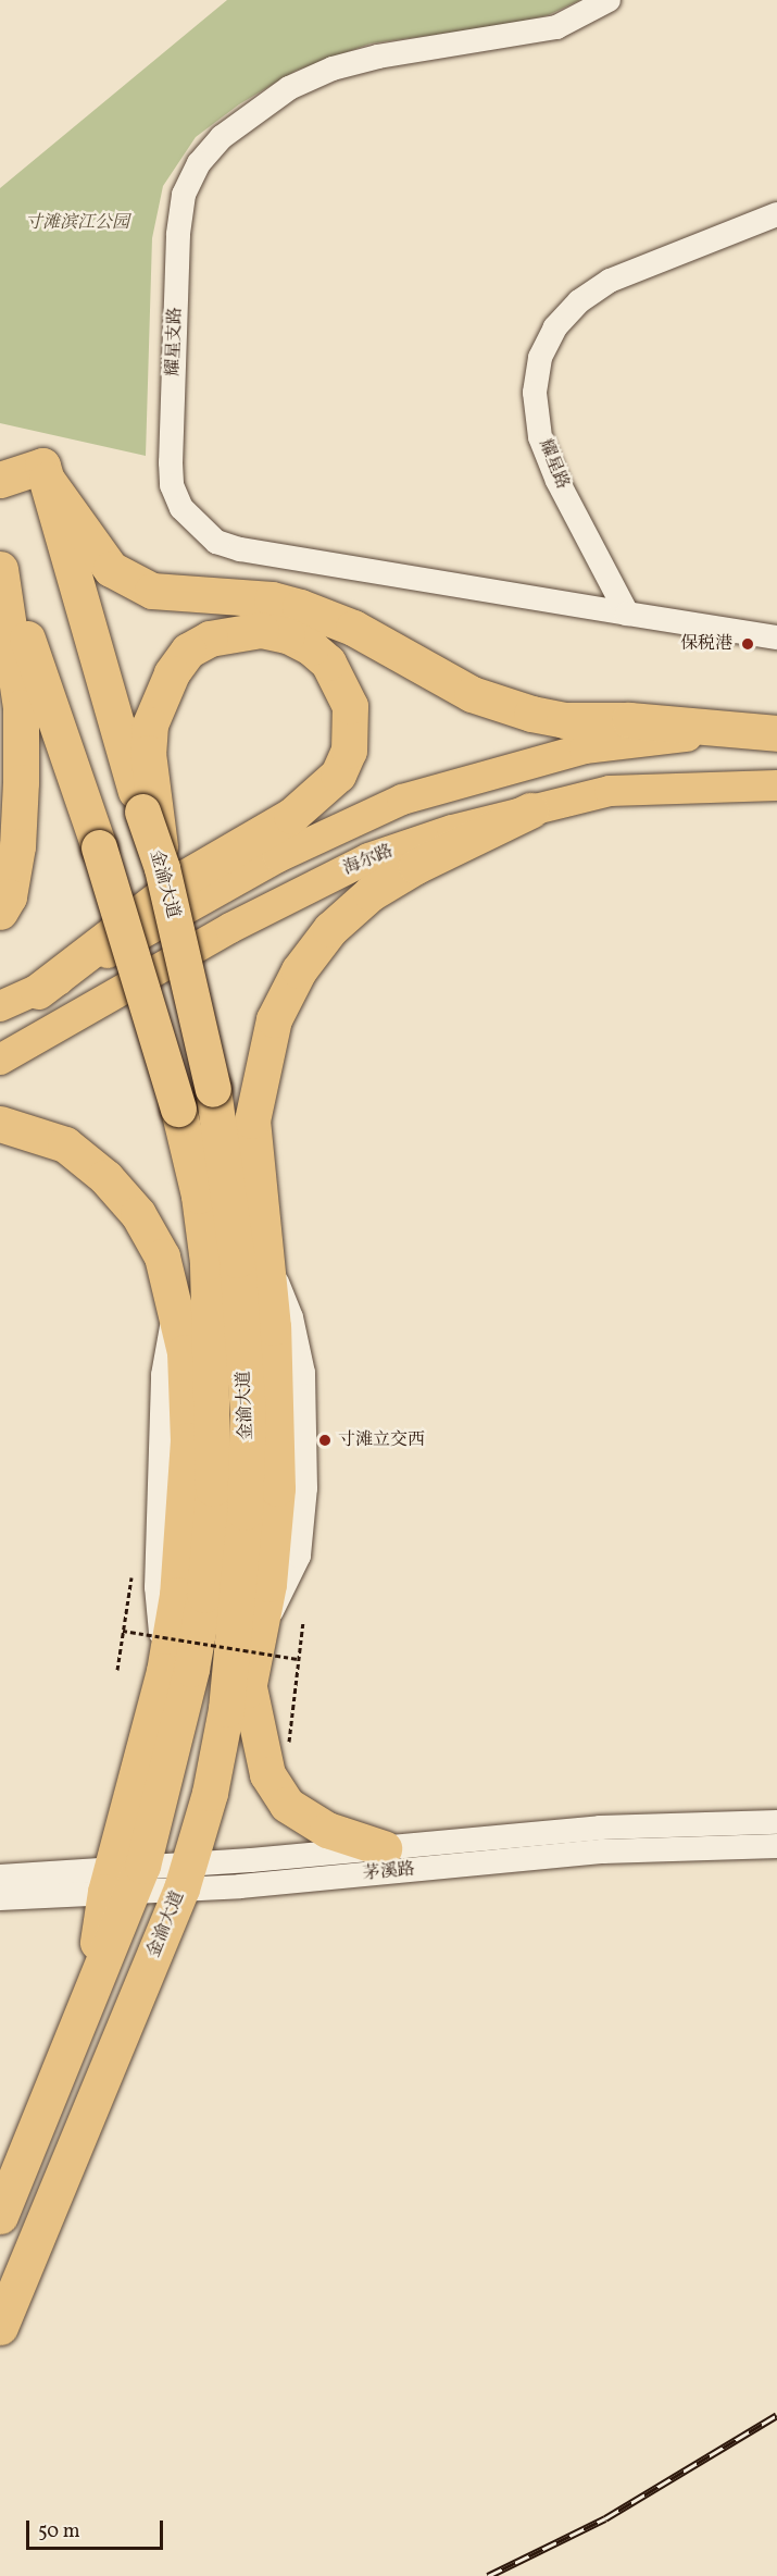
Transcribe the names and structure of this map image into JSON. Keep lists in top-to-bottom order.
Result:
{
  "streets": {
    "highway": ["金渝大道"],
    "main road": ["海尔路"],
    "street": ["耀星支路", "耀星路", "茅溪路"]
  },
  "crossings": [
    ["耀星支路", "耀星路"],
    ["金渝大道", "茅溪路"]
  ],
  "parks": ["寸滩滨江公园"],
  "places": ["保税港", "寸滩立交西"],
  "scale_bar": "50 m"
}
